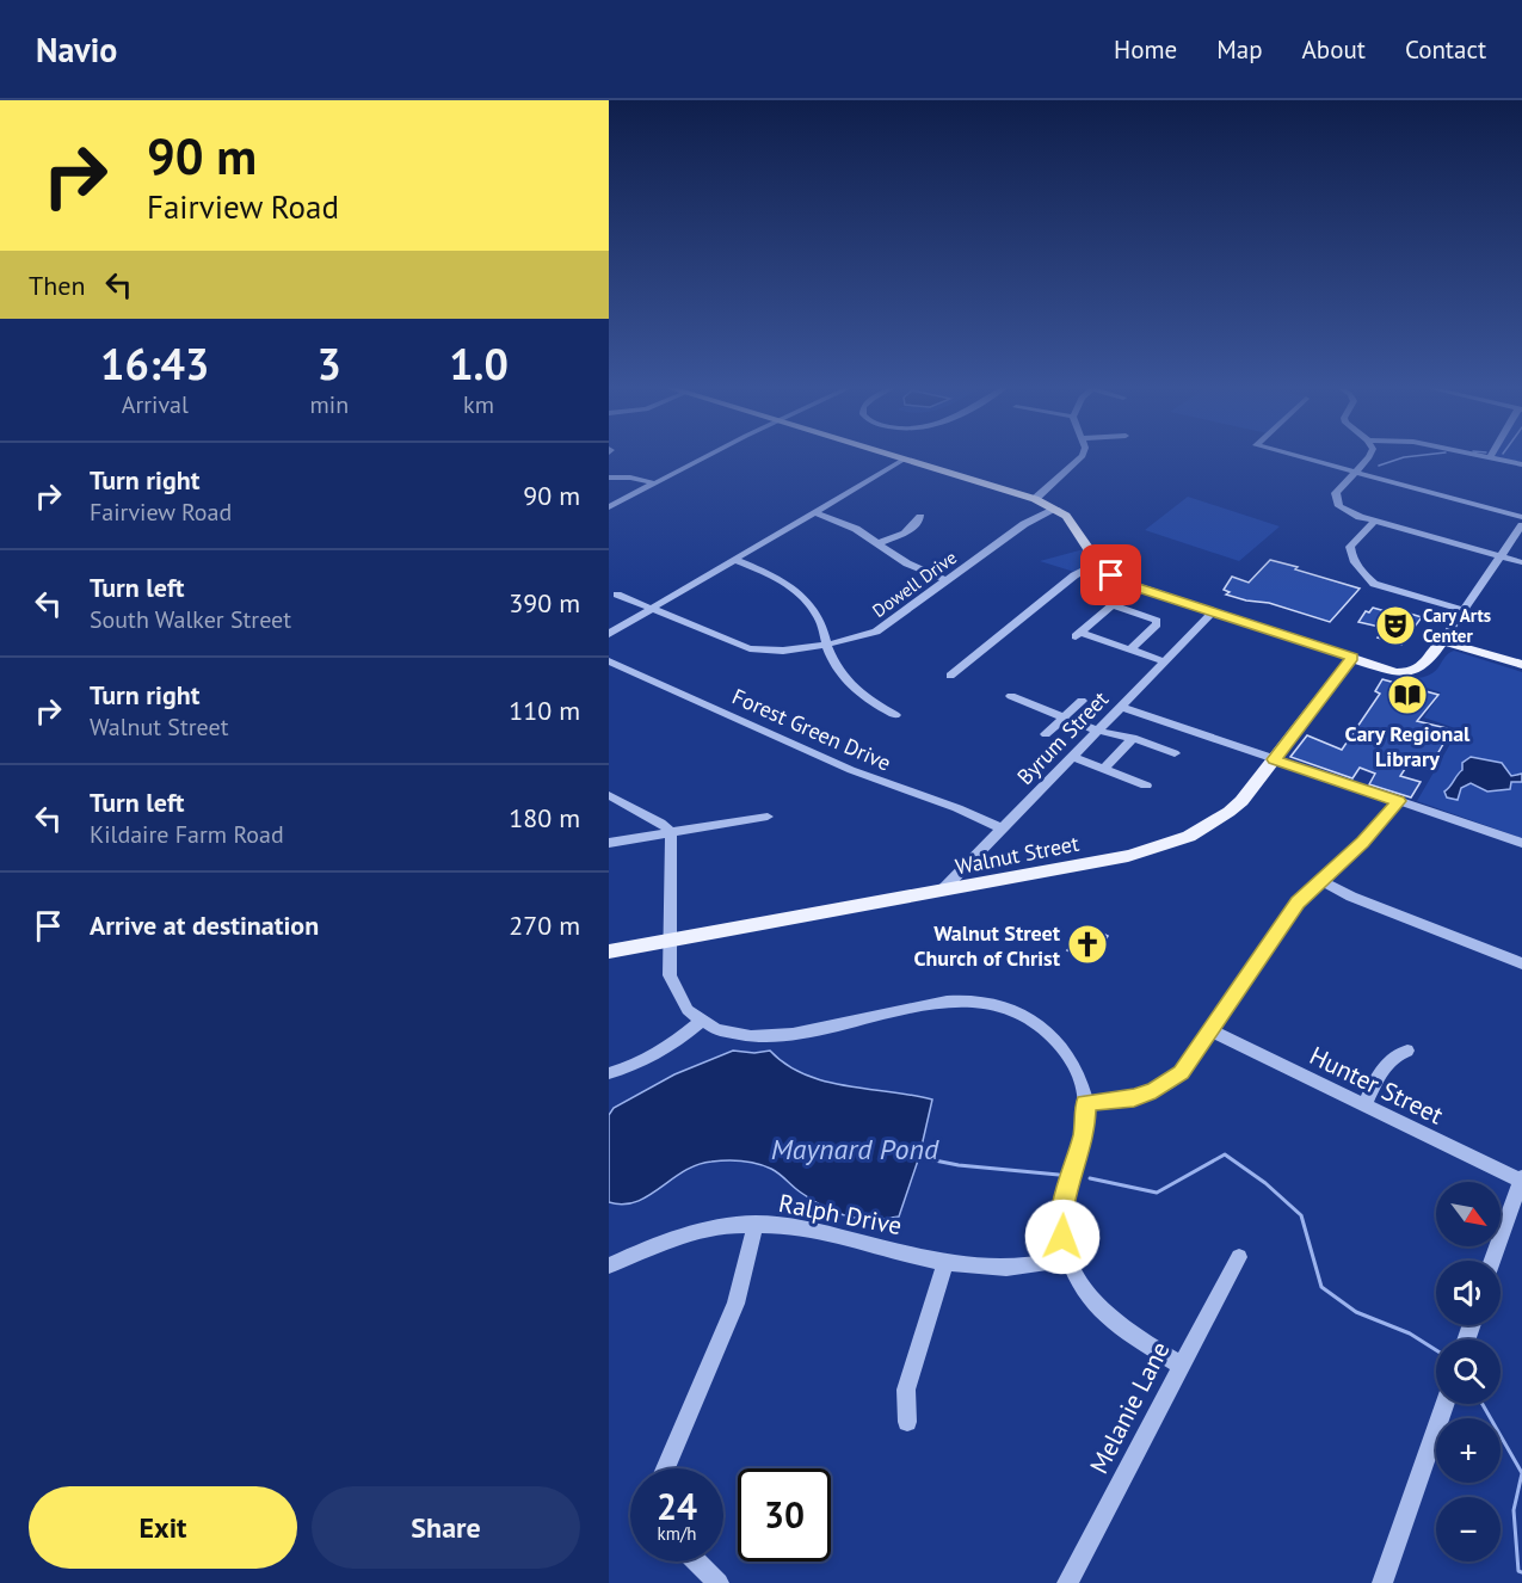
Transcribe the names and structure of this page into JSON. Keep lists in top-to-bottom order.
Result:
{
  "streets": {
    "main road": ["Walnut Street"],
    "street": [
      "Dowell Drive",
      "Forest Green Drive",
      "Byrum Street",
      "Hunter Street",
      "Ralph Drive",
      "Melanie Lane"
    ]
  },
  "crossings": [
    ["Forest Green Drive", "Byrum Street"],
    ["Byrum Street", "Walnut Street"]
  ],
  "water": ["Maynard Pond"],
  "places": {
    "theatre": ["Cary Arts Center"],
    "library": ["Cary Regional Library"],
    "church": ["Walnut Street Church of Christ"]
  },
  "north": "bottom right",
  "page": {
    "header": "Navio",
    "nav": [
      "Home",
      "Map",
      "About",
      "Contact"
    ],
    "turn": ["90 m", "Fairview Road"],
    "then": "Then",
    "eta": [
      "16:43",
      "Arrival",
      "3",
      "min",
      "1.0",
      "km"
    ],
    "list": [
      {
        "name": "Turn right",
        "note": "Fairview Road",
        "value": "90 m"
      },
      {
        "name": "Turn left",
        "note": "South Walker Street",
        "value": "390 m"
      },
      {
        "name": "Turn right",
        "note": "Walnut Street",
        "value": "110 m"
      },
      {
        "name": "Turn left",
        "note": "Kildaire Farm Road",
        "value": "180 m"
      },
      {
        "name": "Arrive at destination",
        "value": "270 m"
      }
    ],
    "map_buttons": ["+", "−"],
    "speed": "24 km/h",
    "limit": "30",
    "buttons": ["Exit", "Share"]
  }
}
